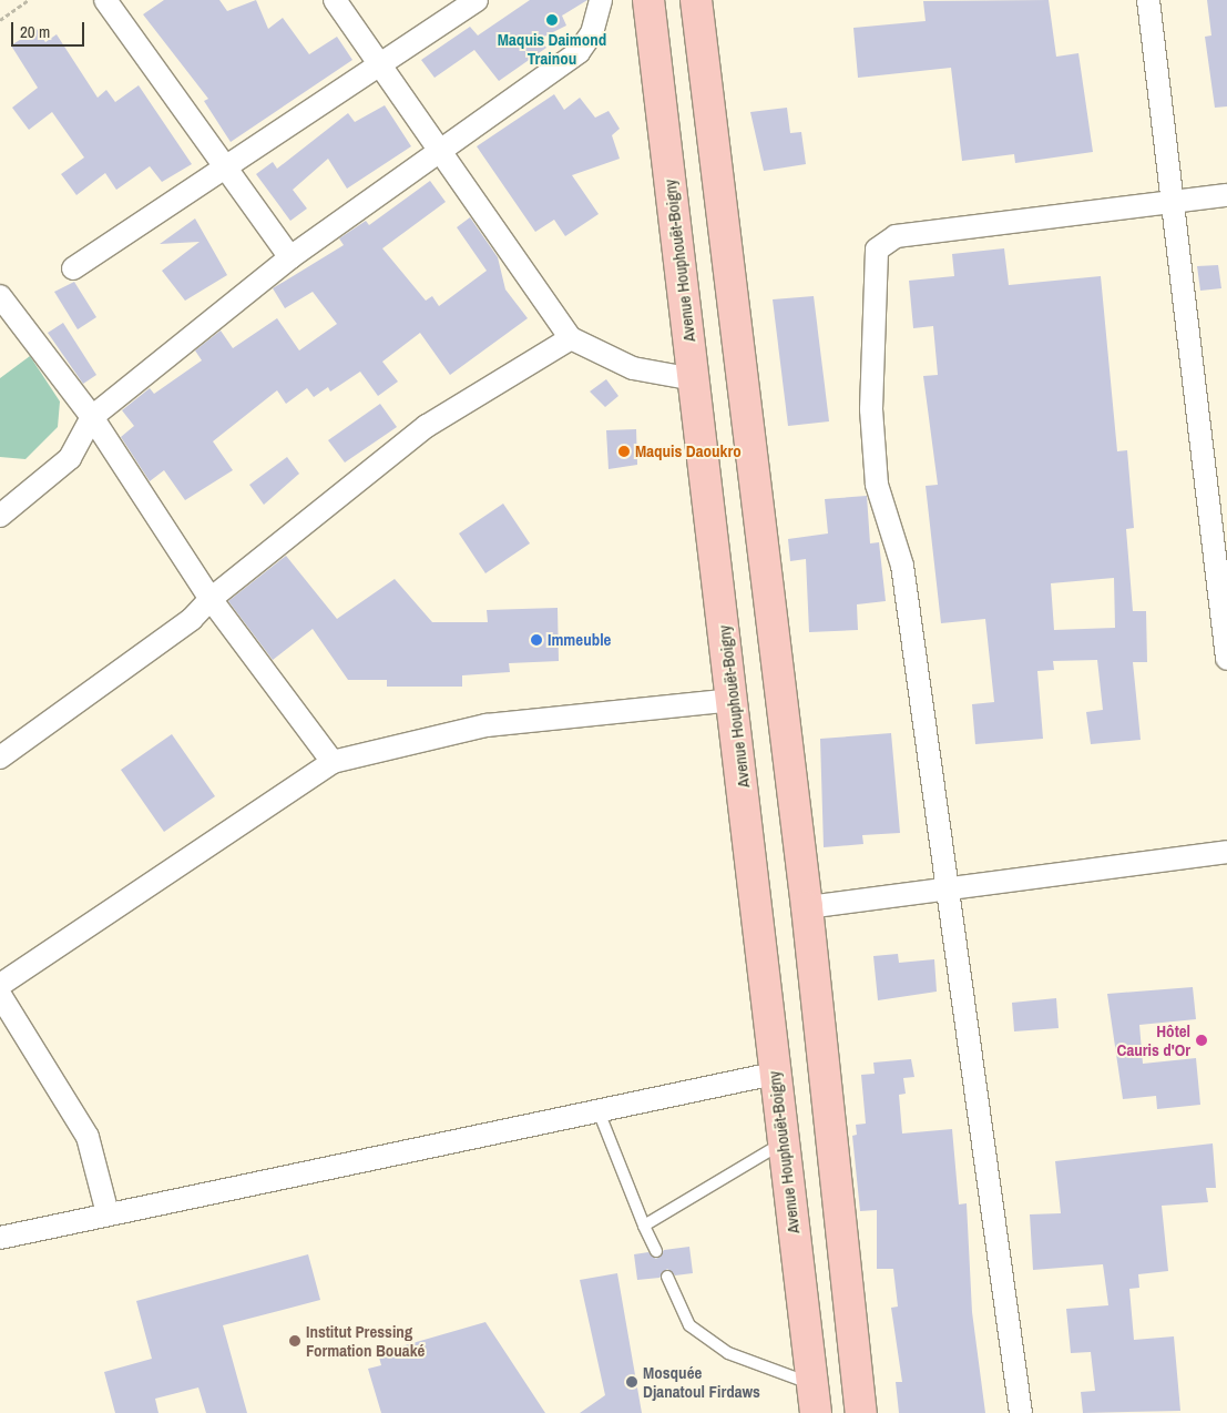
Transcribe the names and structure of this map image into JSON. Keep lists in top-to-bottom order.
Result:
{
  "streets": {
    "highway": ["Avenue Houphouët-Boigny"]
  },
  "places": [
    "Maquis Daimond Trainou",
    "Maquis Daoukro",
    "Immeuble",
    "Hôtel Cauris d'Or",
    "Institut Pressing Formation Bouaké",
    "Mosquée Djanatoul Firdaws"
  ],
  "scale_bar": "20 m"
}
